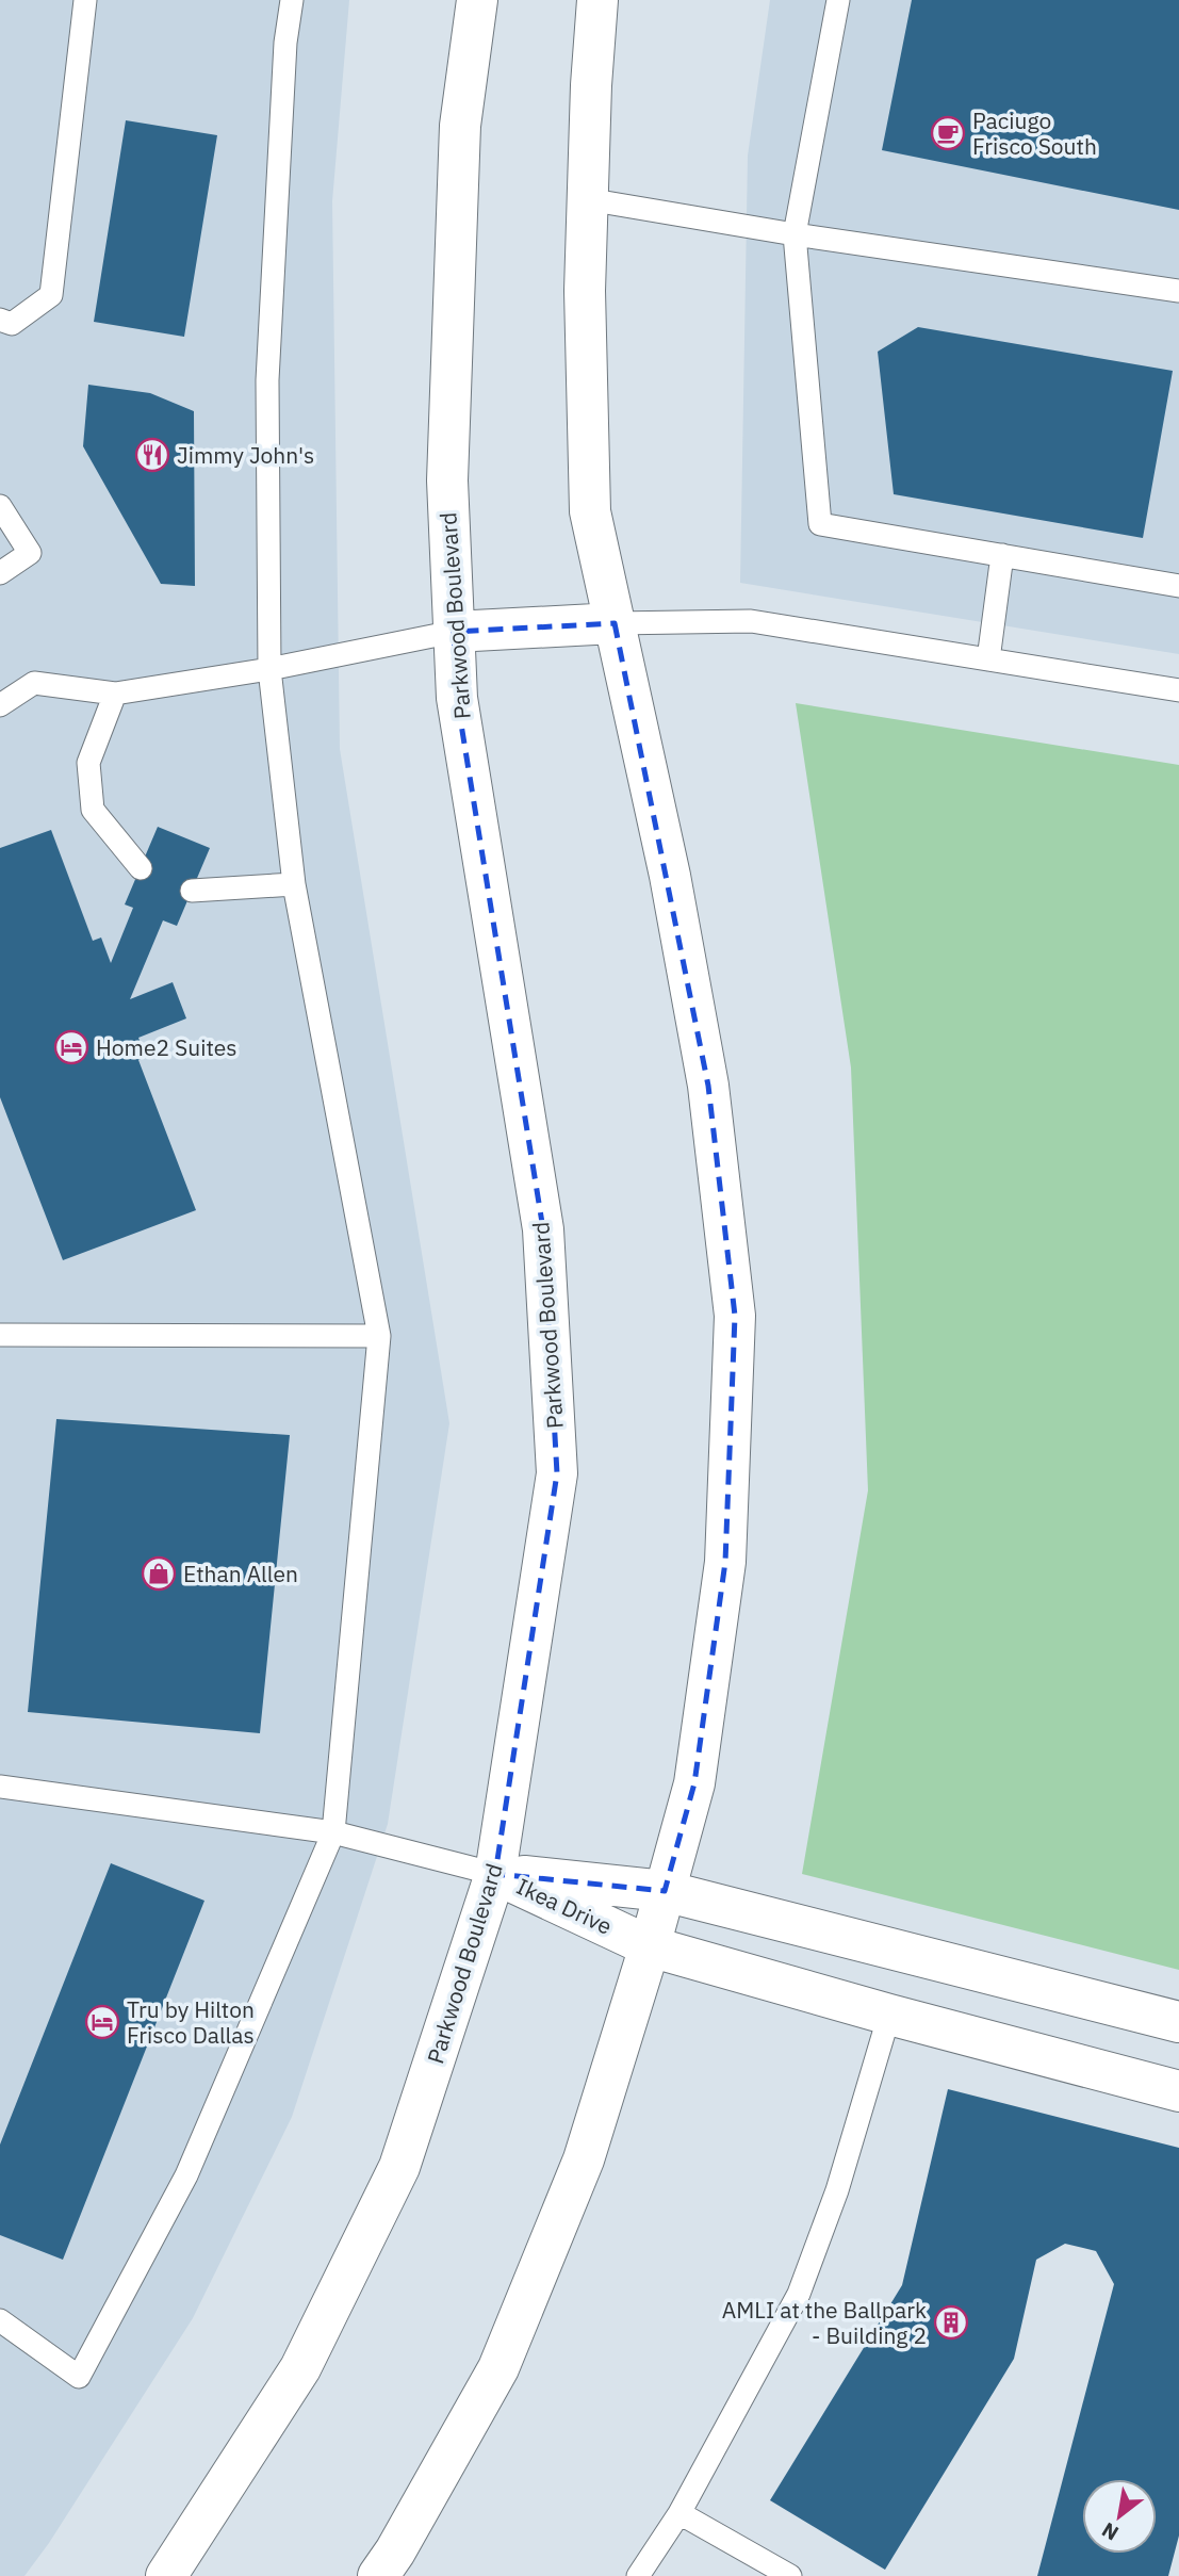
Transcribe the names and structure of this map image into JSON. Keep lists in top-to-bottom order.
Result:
{
  "streets": {
    "main road": ["Parkwood Boulevard", "Ikea Drive"]
  },
  "crossings": [
    ["Parkwood Boulevard", "Ikea Drive"]
  ],
  "places": {
    "cafe": ["Paciugo Frisco South"],
    "restaurant": ["Jimmy John's"],
    "hotel": ["Home2 Suites", "Tru by Hilton Frisco Dallas"],
    "shop": ["Ethan Allen"],
    "building": ["AMLI at the Ballpark - Building 2"]
  },
  "north": "bottom left"
}
